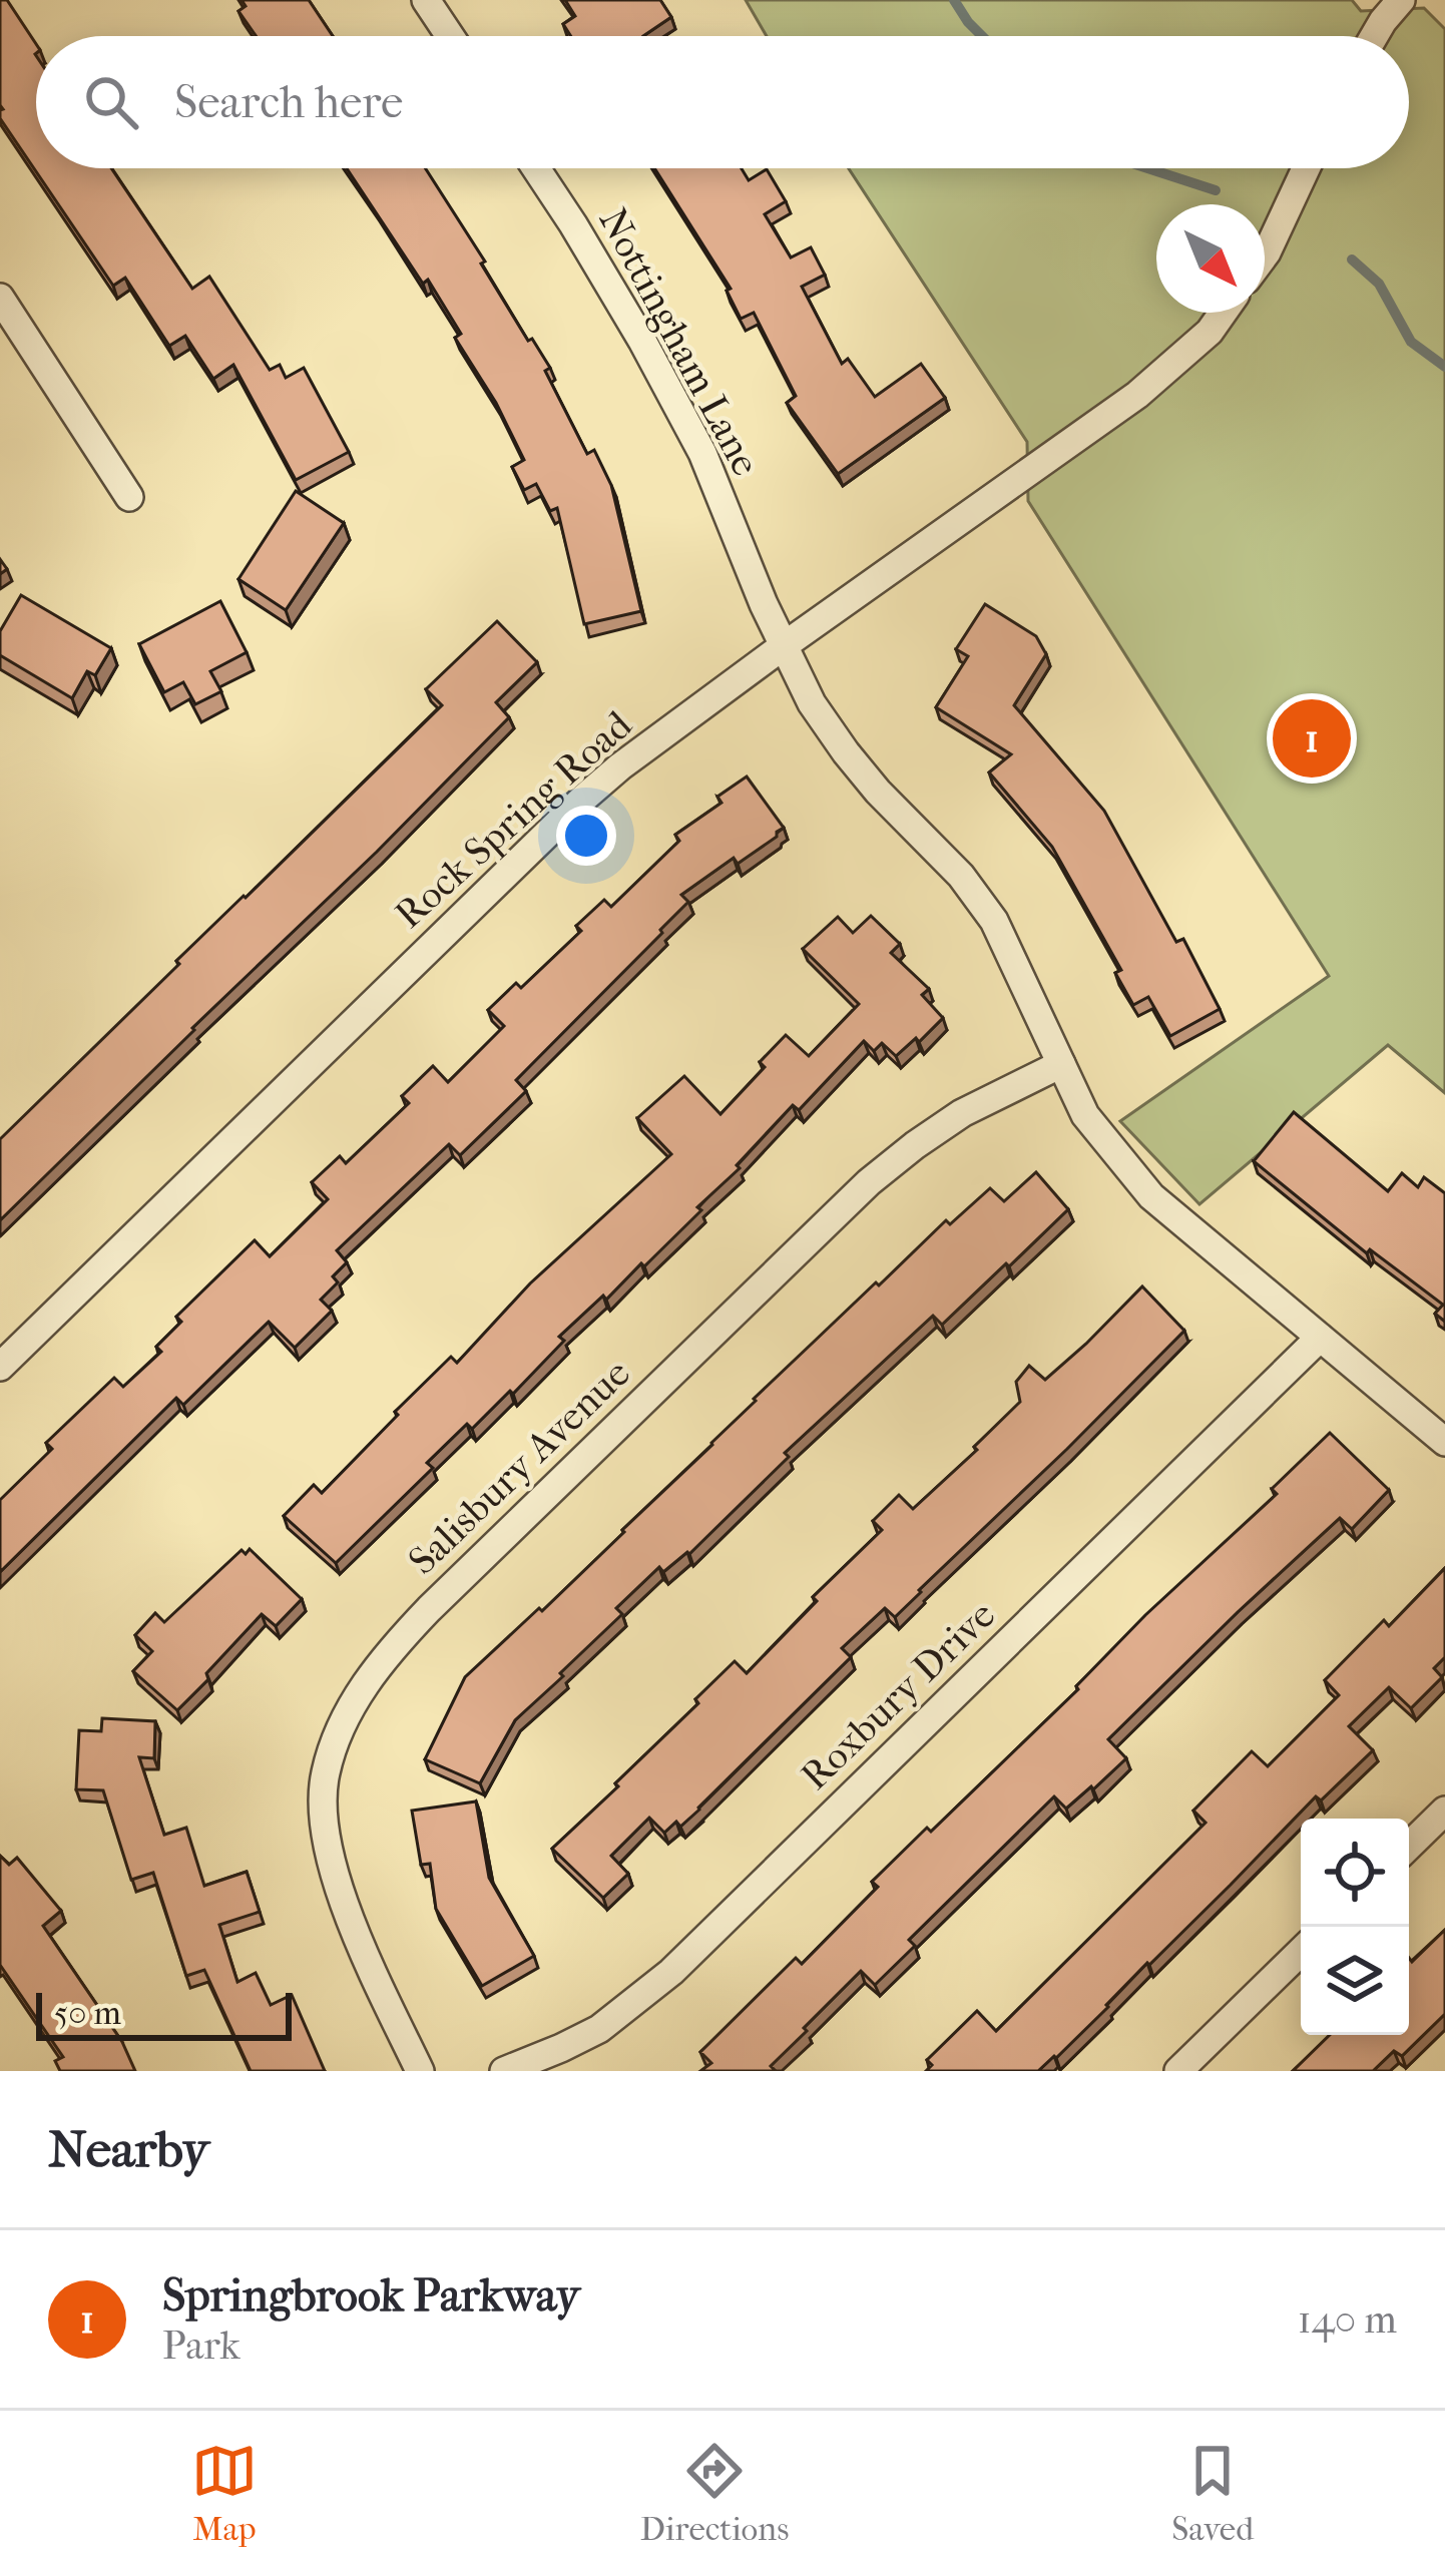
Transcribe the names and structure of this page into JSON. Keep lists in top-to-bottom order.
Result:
{
  "streets": {
    "street": [
      "Nottingham Lane",
      "Rock Spring Road",
      "Salisbury Avenue",
      "Roxbury Drive"
    ]
  },
  "crossings": [
    ["Nottingham Lane", "Rock Spring Road"],
    ["Nottingham Lane", "Salisbury Avenue"],
    ["Nottingham Lane", "Roxbury Drive"]
  ],
  "scale_bar": "50 m",
  "north": "bottom right",
  "page": {
    "search": "Search here",
    "pins": "1",
    "scale": "50 m",
    "heading": "Nearby",
    "list": [
      {
        "mark": "1",
        "name": "Springbrook Parkway",
        "note": "Park",
        "value": "140 m"
      }
    ],
    "nav": ["Map", "Directions", "Saved"]
  }
}
